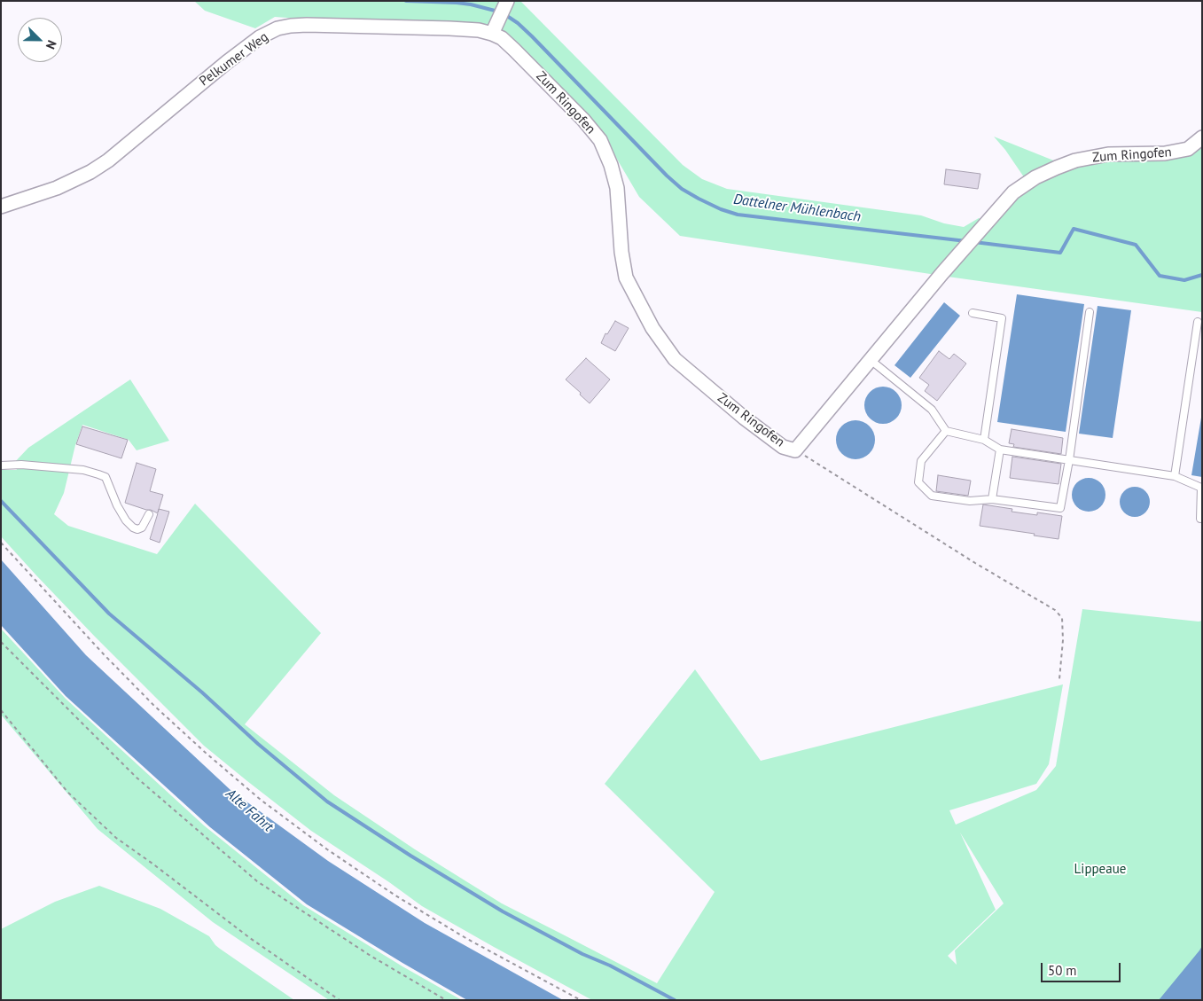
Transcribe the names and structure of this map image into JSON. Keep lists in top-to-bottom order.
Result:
{
  "streets": {
    "street": ["Pelkumer Weg", "Zum Ringofen"]
  },
  "crossings": [
    ["Pelkumer Weg", "Zum Ringofen"]
  ],
  "water": ["Dattelner Mühlenbach", "Alte Fahrt"],
  "parks": ["Lippeaue"],
  "scale_bar": "50 m",
  "north": "bottom right"
}
